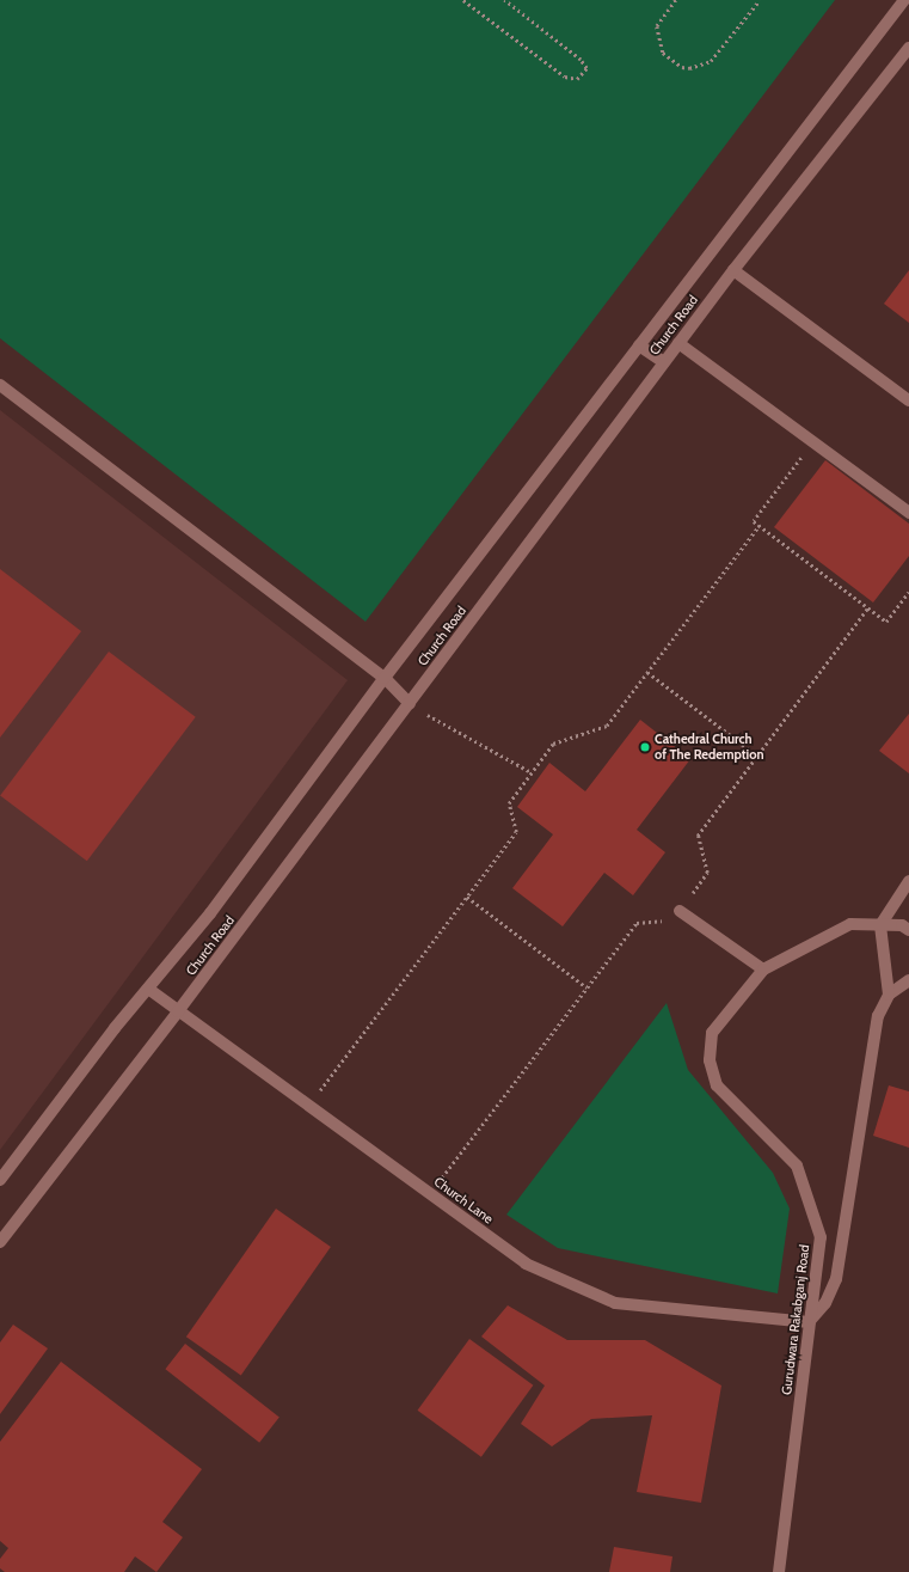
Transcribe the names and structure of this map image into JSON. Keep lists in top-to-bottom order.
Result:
{
  "streets": {
    "street": ["Church Road", "Church Lane", "Gurudwara Rakabganj Road"]
  },
  "crossings": [
    ["Church Road", "Church Lane"],
    ["Church Lane", "Gurudwara Rakabganj Road"]
  ],
  "places": ["Cathedral Church of The Redemption"]
}
